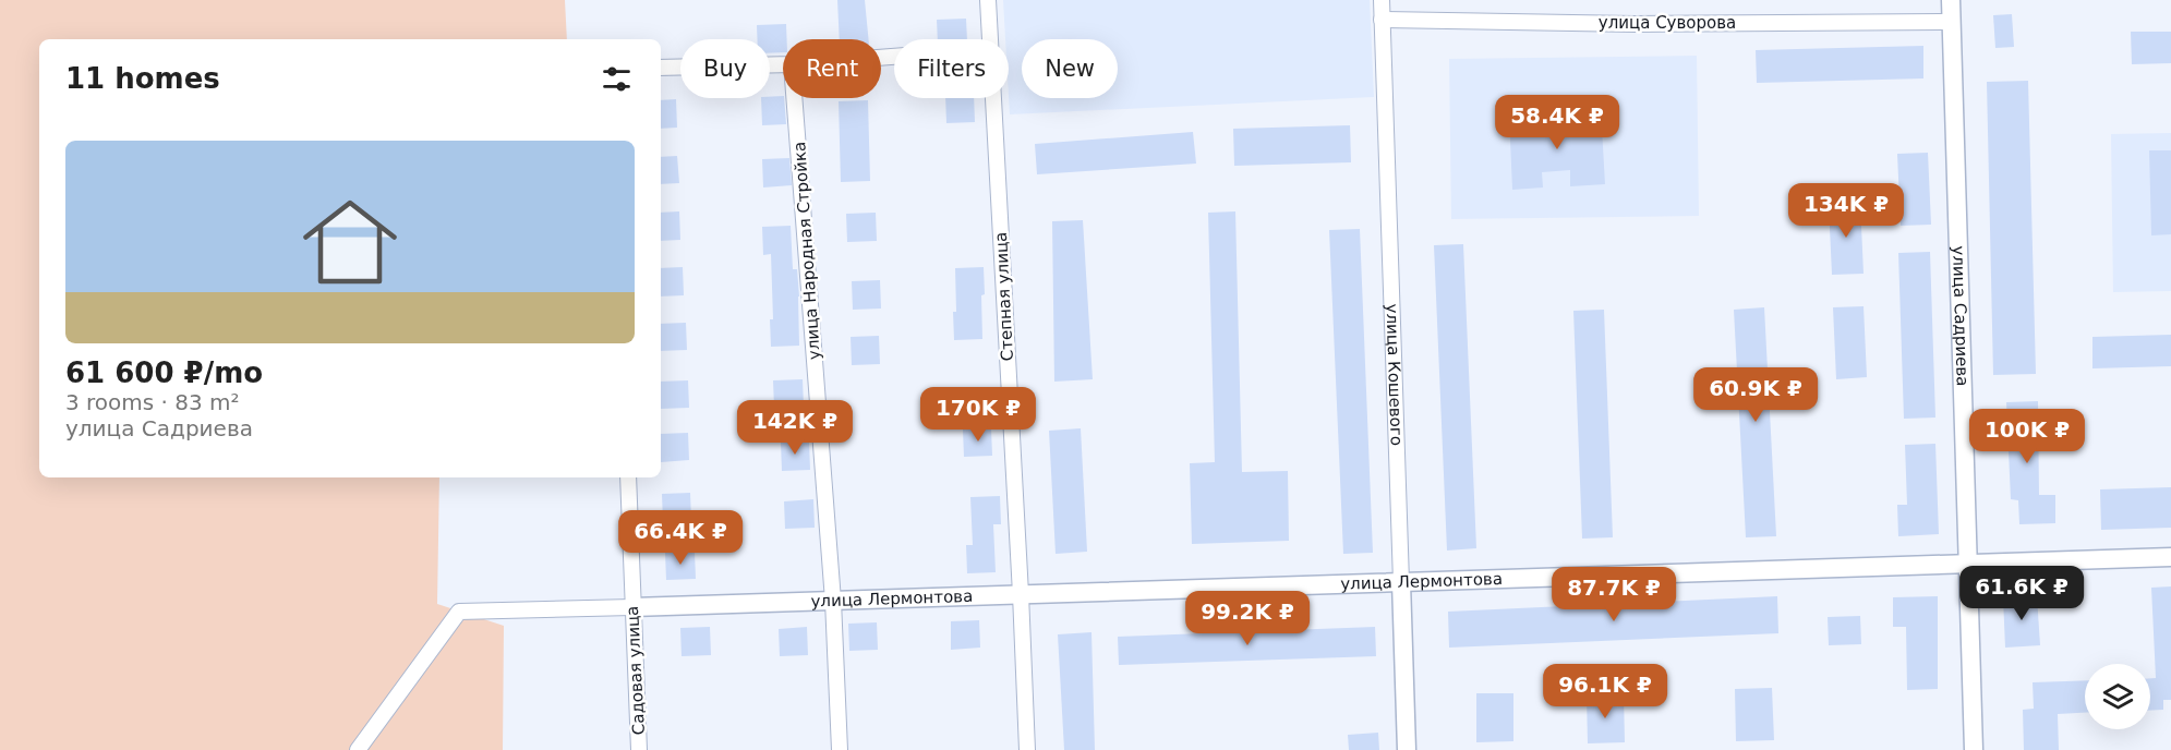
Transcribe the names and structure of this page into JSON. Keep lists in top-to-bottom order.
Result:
{
  "streets": {
    "street": [
      "улица Суворова",
      "улица Народная Стройка",
      "Степная улица",
      "улица Садриева",
      "улица Кошевого",
      "улица Лермонтова",
      "Садовая улица"
    ]
  },
  "crossings": [
    ["улица Суворова", "улица Садриева"],
    ["улица Суворова", "улица Кошевого"],
    ["улица Народная Стройка", "улица Лермонтова"],
    ["Степная улица", "улица Лермонтова"],
    ["улица Садриева", "улица Лермонтова"],
    ["улица Кошевого", "улица Лермонтова"],
    ["улица Лермонтова", "Садовая улица"]
  ],
  "page": {
    "chip": [
      "Buy",
      "Rent",
      "Filters",
      "New"
    ],
    "heading": "11 homes",
    "price": [
      "58.4K ₽",
      "134K ₽",
      "60.9K ₽",
      "170K ₽",
      "142K ₽",
      "100K ₽",
      "66.4K ₽",
      "61.6K ₽",
      "87.7K ₽",
      "99.2K ₽",
      "96.1K ₽"
    ],
    "list": [
      {
        "name": "61 600 ₽/mo",
        "note": "3 rooms · 83 m² · улица Садриева"
      }
    ]
  }
}
